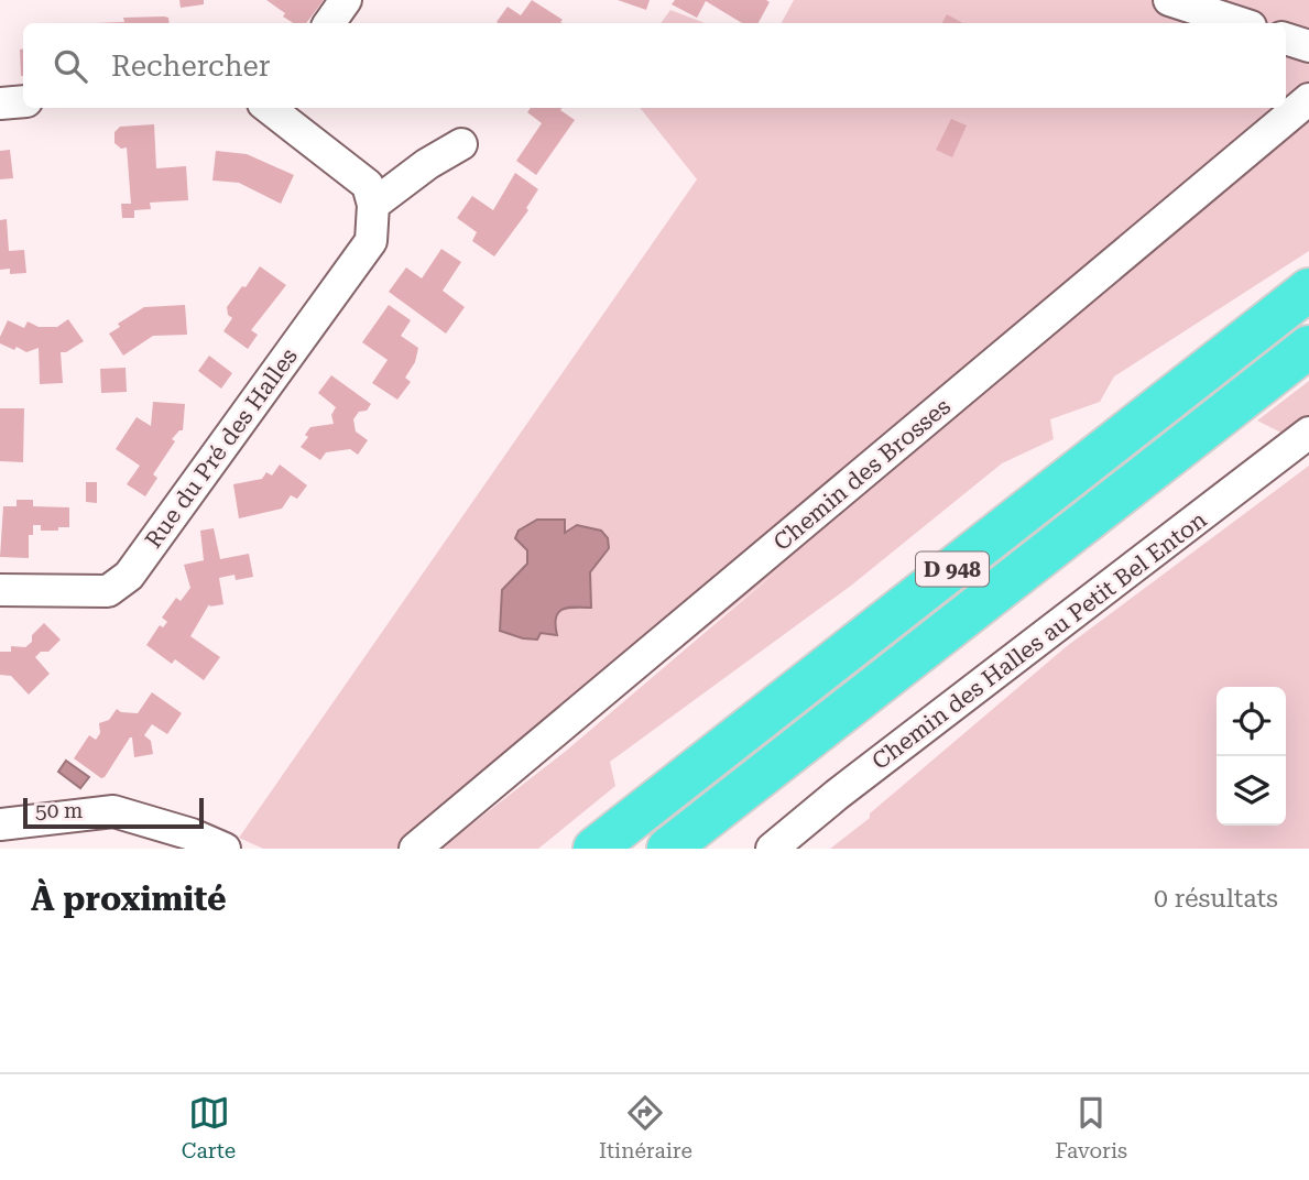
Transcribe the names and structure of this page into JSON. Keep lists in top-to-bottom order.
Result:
{
  "streets": {
    "highway": ["D 948"],
    "street": ["Rue du Pré des Halles", "Chemin des Brosses", "Chemin des Halles au Petit Bel Enton"]
  },
  "scale_bar": "50 m",
  "page": {
    "search": "Rechercher",
    "scale": "50 m",
    "heading": ["À proximité", "0 résultats"],
    "nav": ["Carte", "Itinéraire", "Favoris"]
  }
}
